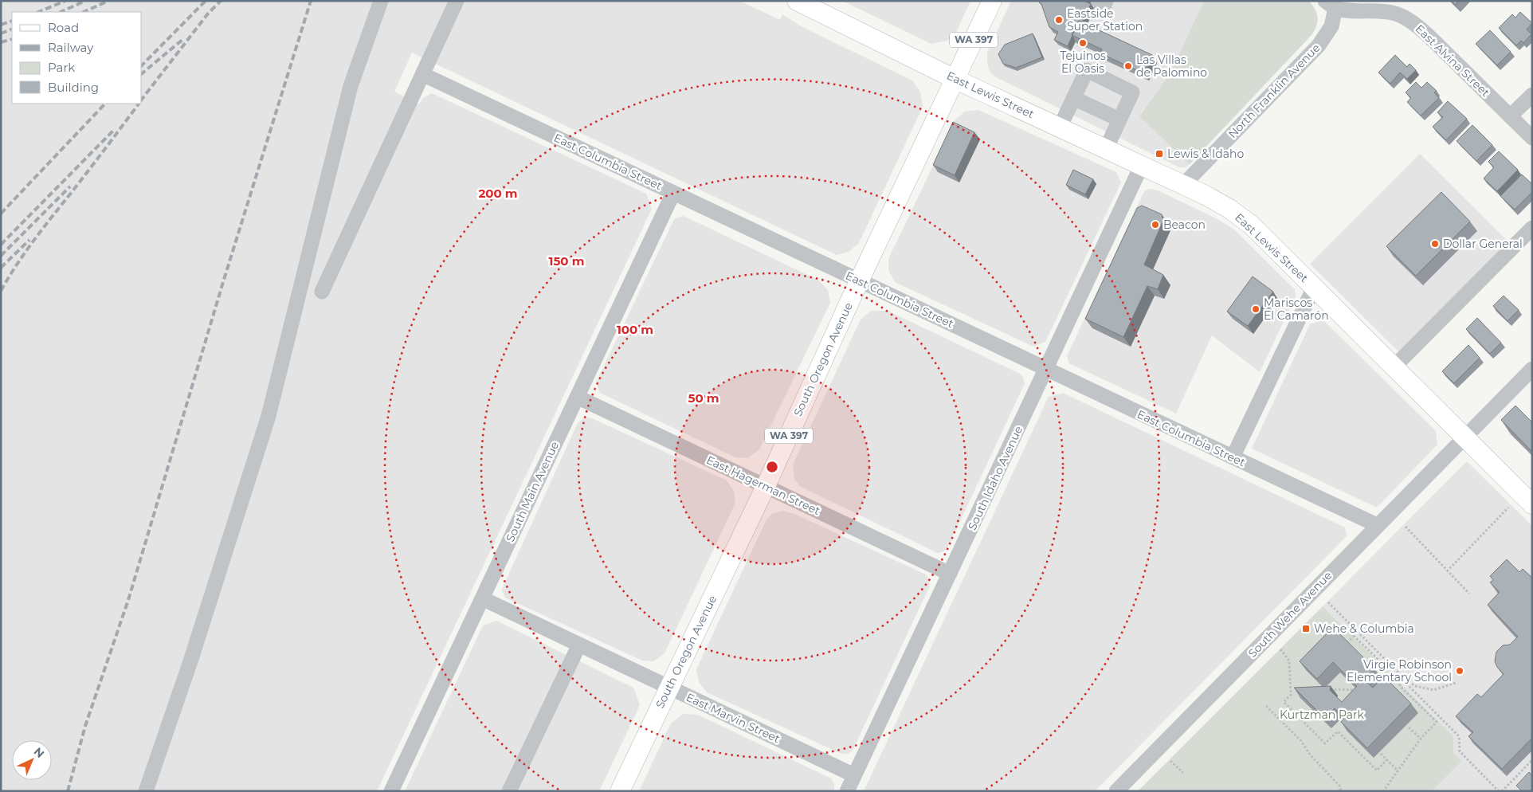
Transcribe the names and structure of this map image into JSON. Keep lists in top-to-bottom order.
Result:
{
  "streets": {
    "main road": ["WA 397", "East Lewis Street", "South Oregon Avenue"],
    "street": [
      "East Alvina Street",
      "North Franklin Avenue",
      "East Columbia Street",
      "South Idaho Avenue",
      "East Hagerman Street",
      "South Main Avenue",
      "South Wehe Avenue",
      "East Marvin Street"
    ]
  },
  "crossings": [
    ["WA 397", "East Lewis Street"],
    ["WA 397", "South Oregon Avenue"],
    ["East Alvina Street", "North Franklin Avenue"],
    ["North Franklin Avenue", "East Lewis Street"],
    ["East Lewis Street", "South Oregon Avenue"],
    ["East Lewis Street", "South Idaho Avenue"],
    ["East Lewis Street", "South Wehe Avenue"],
    ["East Columbia Street", "South Oregon Avenue"],
    ["East Columbia Street", "South Idaho Avenue"],
    ["East Columbia Street", "South Main Avenue"],
    ["East Columbia Street", "South Wehe Avenue"],
    ["South Oregon Avenue", "East Hagerman Street"],
    ["South Oregon Avenue", "East Marvin Street"],
    ["South Idaho Avenue", "East Hagerman Street"],
    ["South Idaho Avenue", "East Marvin Street"],
    ["East Hagerman Street", "South Main Avenue"],
    ["South Main Avenue", "East Marvin Street"]
  ],
  "parks": ["Kurtzman Park"],
  "places": {
    "other": [
      "Eastside Super Station",
      "Tejuinos El Oasis",
      "Las Villas de Palomino",
      "Beacon",
      "Dollar General",
      "Mariscos El Camarón",
      "Virgie Robinson Elementary School"
    ],
    "transit": ["Lewis & Idaho", "Wehe & Columbia"]
  },
  "legend": [
    "Road",
    "Railway",
    "Park",
    "Building"
  ],
  "north": "top right",
  "rings": [
    "200 m",
    "150 m",
    "100 m",
    "50 m"
  ]
}
